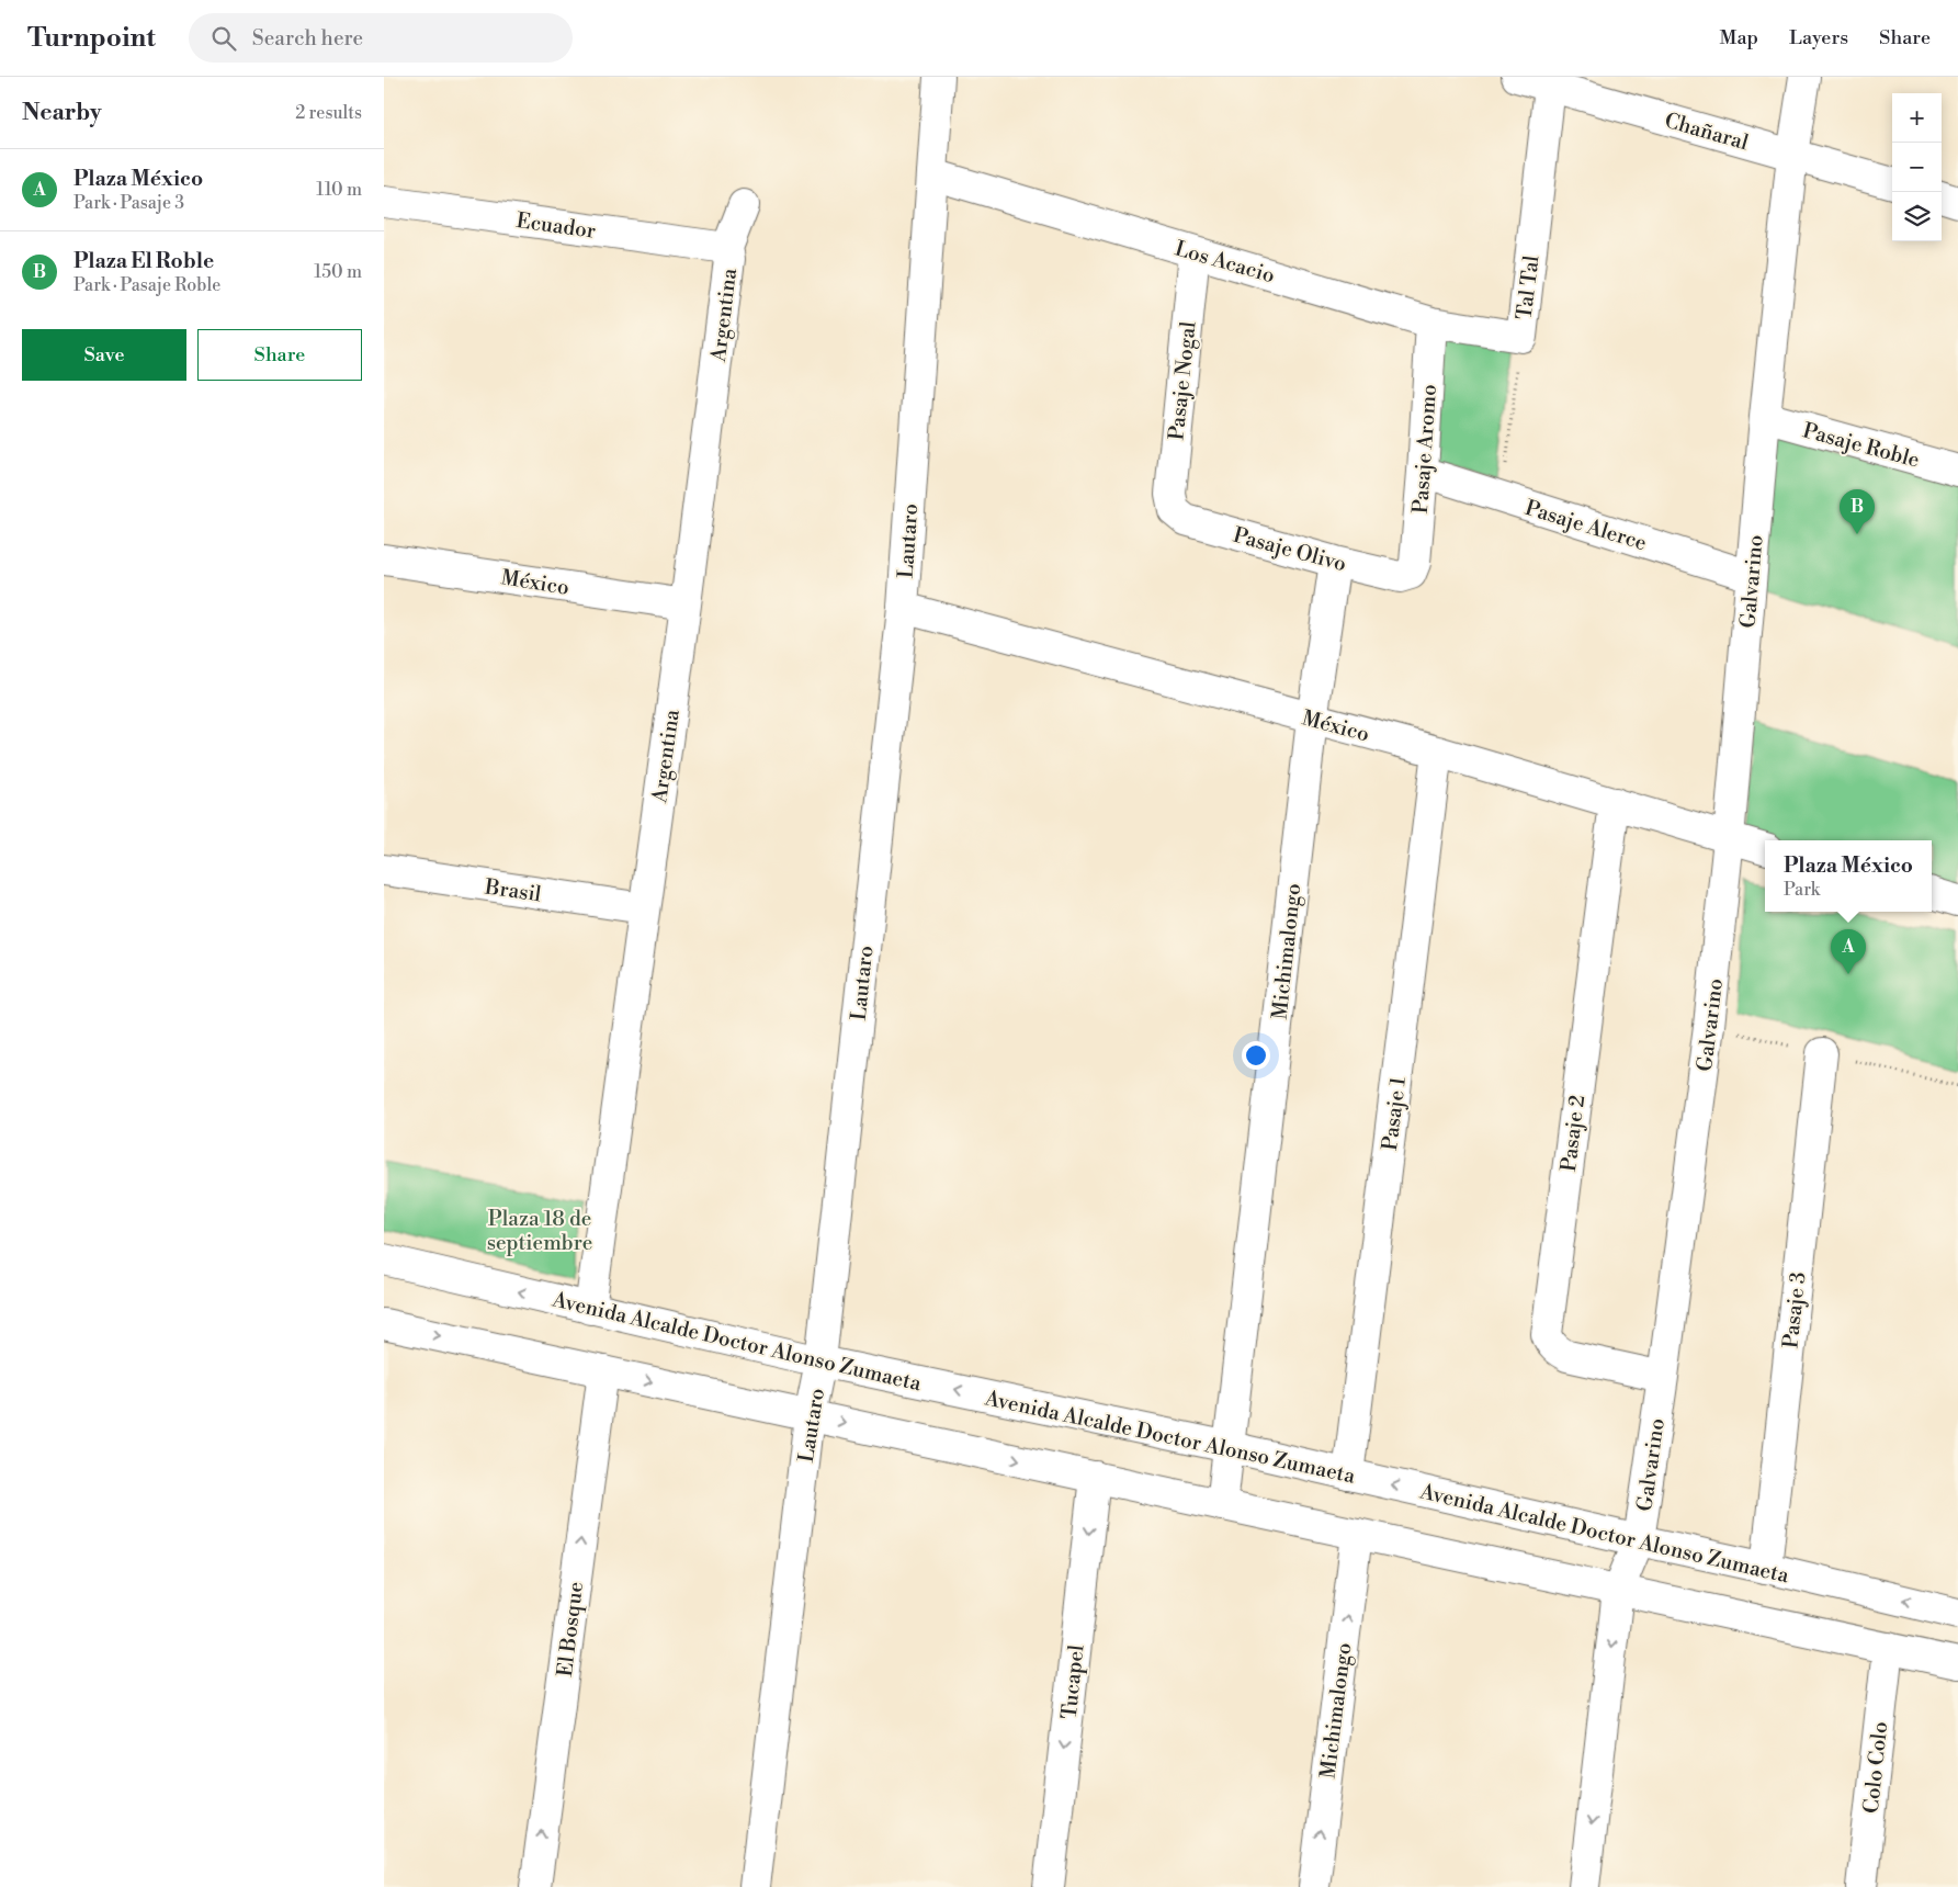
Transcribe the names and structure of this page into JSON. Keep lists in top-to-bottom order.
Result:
{
  "streets": {
    "street": [
      "Chañaral",
      "Ecuador",
      "Los Acacio",
      "Tal Tal",
      "Argentina",
      "Pasaje Nogal",
      "Pasaje Roble",
      "Pasaje Aromo",
      "Pasaje Alerce",
      "Lautaro",
      "Pasaje Olivo",
      "México",
      "Galvarino",
      "Brasil",
      "Michimalongo",
      "Pasaje 1",
      "Pasaje 2",
      "Pasaje 3",
      "Avenida Alcalde Doctor Alonso Zumaeta",
      "El Bosque",
      "Tucapel",
      "Colo Colo"
    ]
  },
  "crossings": [
    ["Chañaral", "Tal Tal"],
    ["Chañaral", "Galvarino"],
    ["Ecuador", "Argentina"],
    ["Los Acacio", "Tal Tal"],
    ["Los Acacio", "Pasaje Nogal"],
    ["Los Acacio", "Pasaje Aromo"],
    ["Los Acacio", "Lautaro"],
    ["Tal Tal", "Pasaje Alerce"],
    ["Argentina", "México"],
    ["Argentina", "Brasil"],
    ["Argentina", "Avenida Alcalde Doctor Alonso Zumaeta"],
    ["Pasaje Nogal", "Pasaje Olivo"],
    ["Pasaje Roble", "Galvarino"],
    ["Pasaje Aromo", "Pasaje Alerce"],
    ["Pasaje Aromo", "Pasaje Olivo"],
    ["Pasaje Alerce", "Galvarino"],
    ["Lautaro", "México"],
    ["Lautaro", "Avenida Alcalde Doctor Alonso Zumaeta"],
    ["Pasaje Olivo", "Michimalongo"],
    ["México", "Galvarino"],
    ["México", "Michimalongo"],
    ["México", "Pasaje 1"],
    ["México", "Pasaje 2"],
    ["Galvarino", "Pasaje 2"],
    ["Galvarino", "Avenida Alcalde Doctor Alonso Zumaeta"],
    ["Michimalongo", "Avenida Alcalde Doctor Alonso Zumaeta"],
    ["Pasaje 1", "Avenida Alcalde Doctor Alonso Zumaeta"],
    ["Pasaje 3", "Avenida Alcalde Doctor Alonso Zumaeta"]
  ],
  "one_way": ["El Bosque", "Tucapel"],
  "parks": ["Plaza 18 de septiembre"],
  "page": {
    "header": "Turnpoint",
    "search": "Search here",
    "nav": ["Map", "Layers", "Share"],
    "heading": ["Nearby", "2 results"],
    "map_buttons": ["+", "−"],
    "list": [
      {
        "mark": "A",
        "name": "Plaza México",
        "note": "Park · Pasaje 3",
        "value": "110 m"
      },
      {
        "mark": "B",
        "name": "Plaza El Roble",
        "note": "Park · Pasaje Roble",
        "value": "150 m"
      }
    ],
    "buttons": ["Save", "Share"],
    "pins": ["B", "A"],
    "popup": ["Plaza México", "Park"]
  }
}
